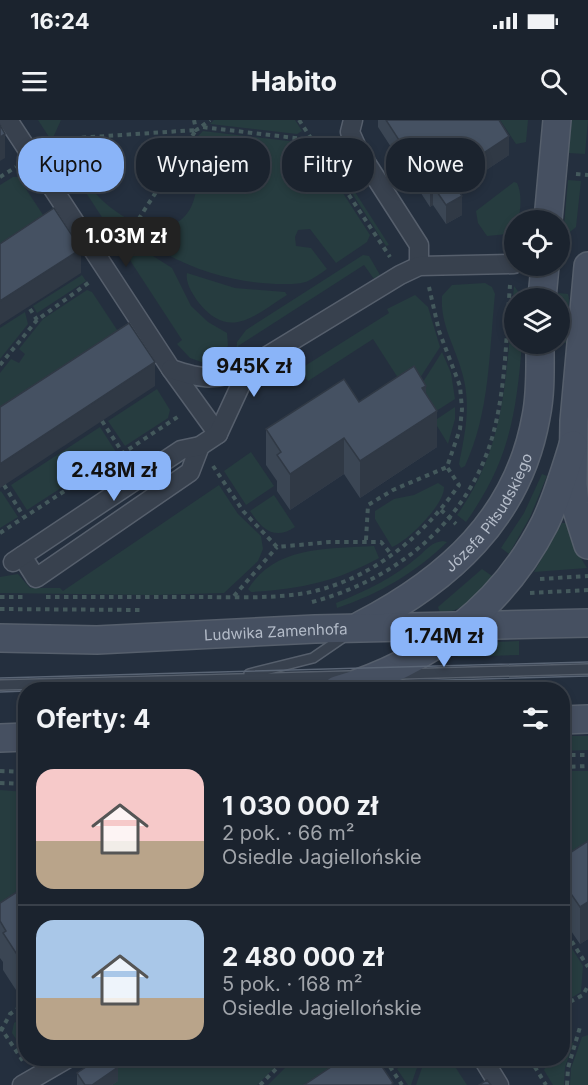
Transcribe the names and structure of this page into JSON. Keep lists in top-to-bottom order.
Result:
{
  "streets": {
    "street": ["Józefa Piłsudskiego", "Ludwika Zamenhofa"]
  },
  "crossings": [
    ["Józefa Piłsudskiego", "Ludwika Zamenhofa"]
  ],
  "page": {
    "status": "16:24",
    "header": "Habito",
    "chip": [
      "Kupno",
      "Wynajem",
      "Filtry",
      "Nowe"
    ],
    "price": [
      "1.03M zł",
      "945K zł",
      "2.48M zł",
      "1.74M zł"
    ],
    "heading": "Oferty: 4",
    "list": [
      {
        "name": "1 030 000 zł",
        "note": "2 pok. · 66 m² · Osiedle Jagiellońskie"
      },
      {
        "name": "2 480 000 zł",
        "note": "5 pok. · 168 m² · Osiedle Jagiellońskie"
      }
    ]
  }
}
